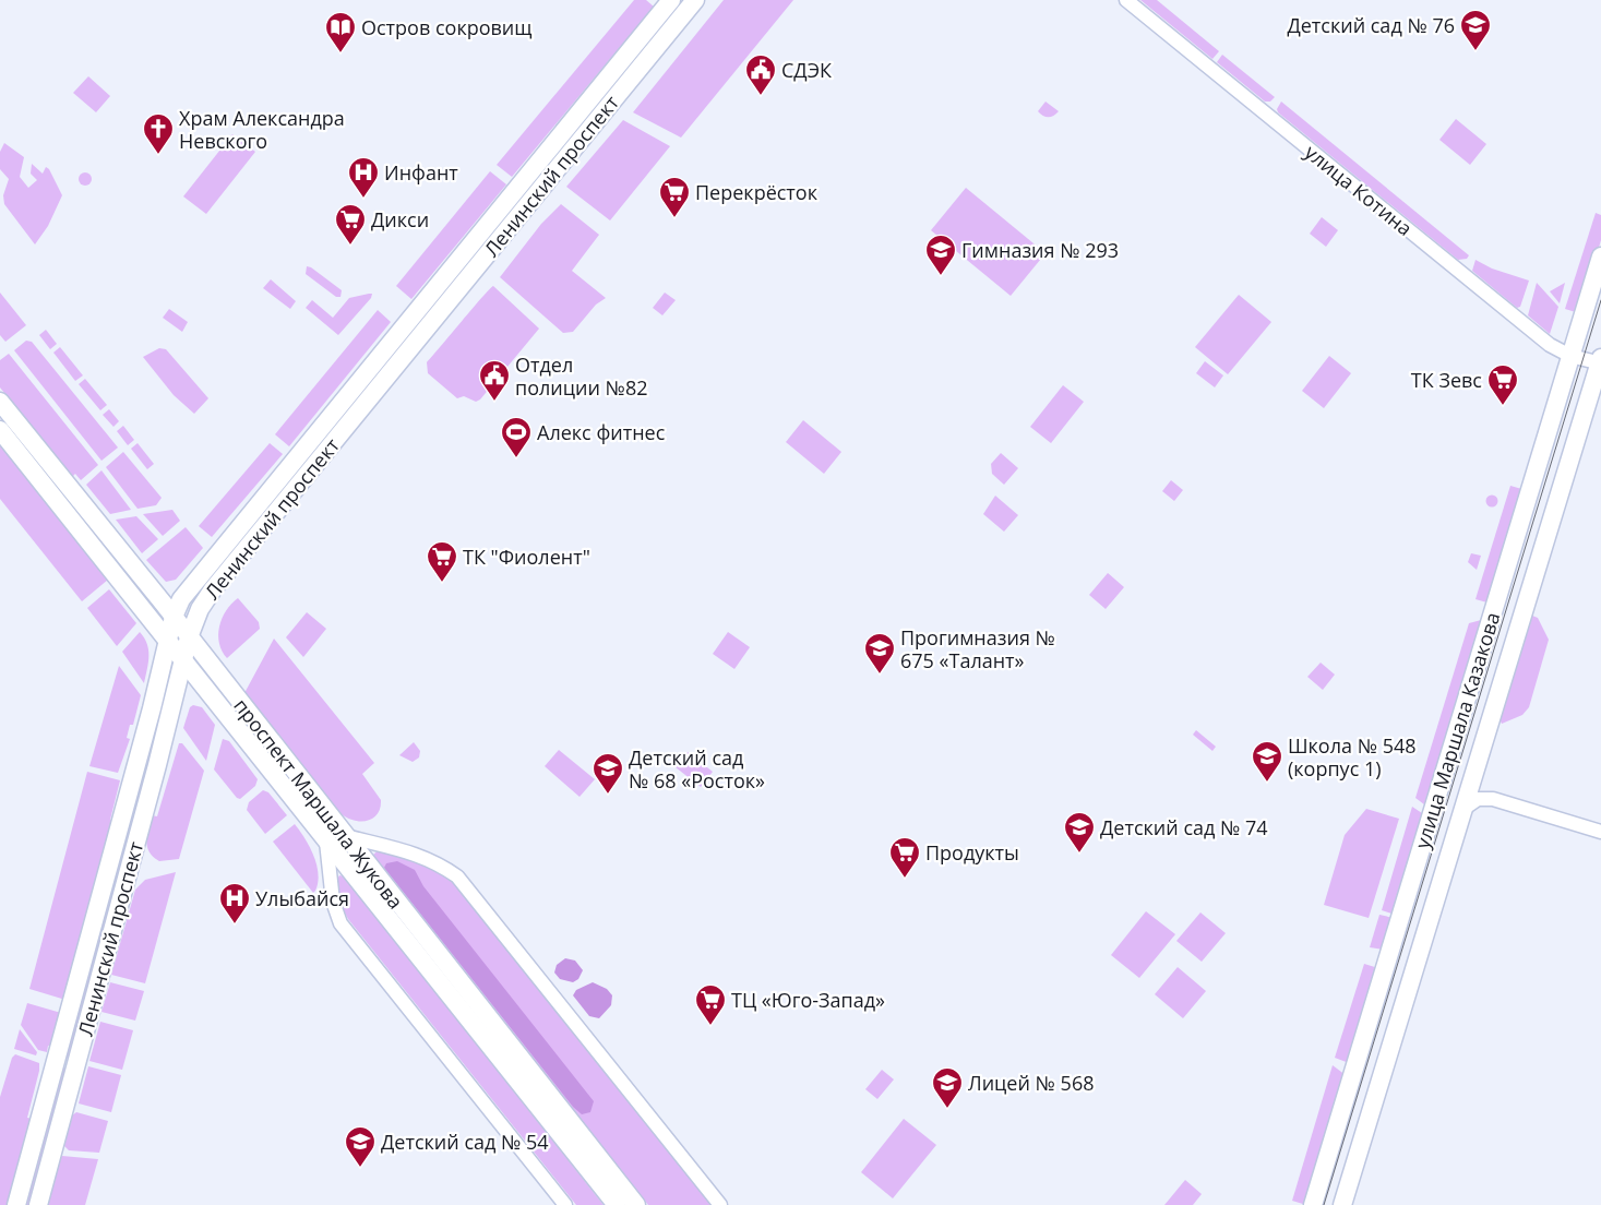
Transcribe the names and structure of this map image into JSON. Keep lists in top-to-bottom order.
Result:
{
  "streets": {
    "main road": ["Ленинский проспект", "улица Маршала Казакова", "проспект Маршала Жукова"],
    "street": ["улица Котина"]
  },
  "crossings": [
    ["Ленинский проспект", "проспект Маршала Жукова"],
    ["улица Котина", "улица Маршала Казакова"]
  ],
  "places": {
    "school or university": [
      "Детский сад № 76",
      "Гимназия № 293",
      "Прогимназия № 675 «Талант»",
      "Школа № 548 (корпус 1)",
      "Детский сад № 68 «Росток»",
      "Детский сад № 74",
      "Лицей № 568",
      "Детский сад № 54"
    ],
    "library": ["Остров сокровищ"],
    "public building": ["СДЭК", "Отдел полиции №82"],
    "church": ["Храм Александра Невского"],
    "hospital": ["Инфант", "Улыбайся"],
    "supermarket": [
      "Перекрёсток",
      "Дикси",
      "ТК Зевс",
      "ТК \"Фиолент\"",
      "Продукты",
      "ТЦ «Юго-Запад»"
    ],
    "sports": ["Алекс фитнес"]
  }
}
